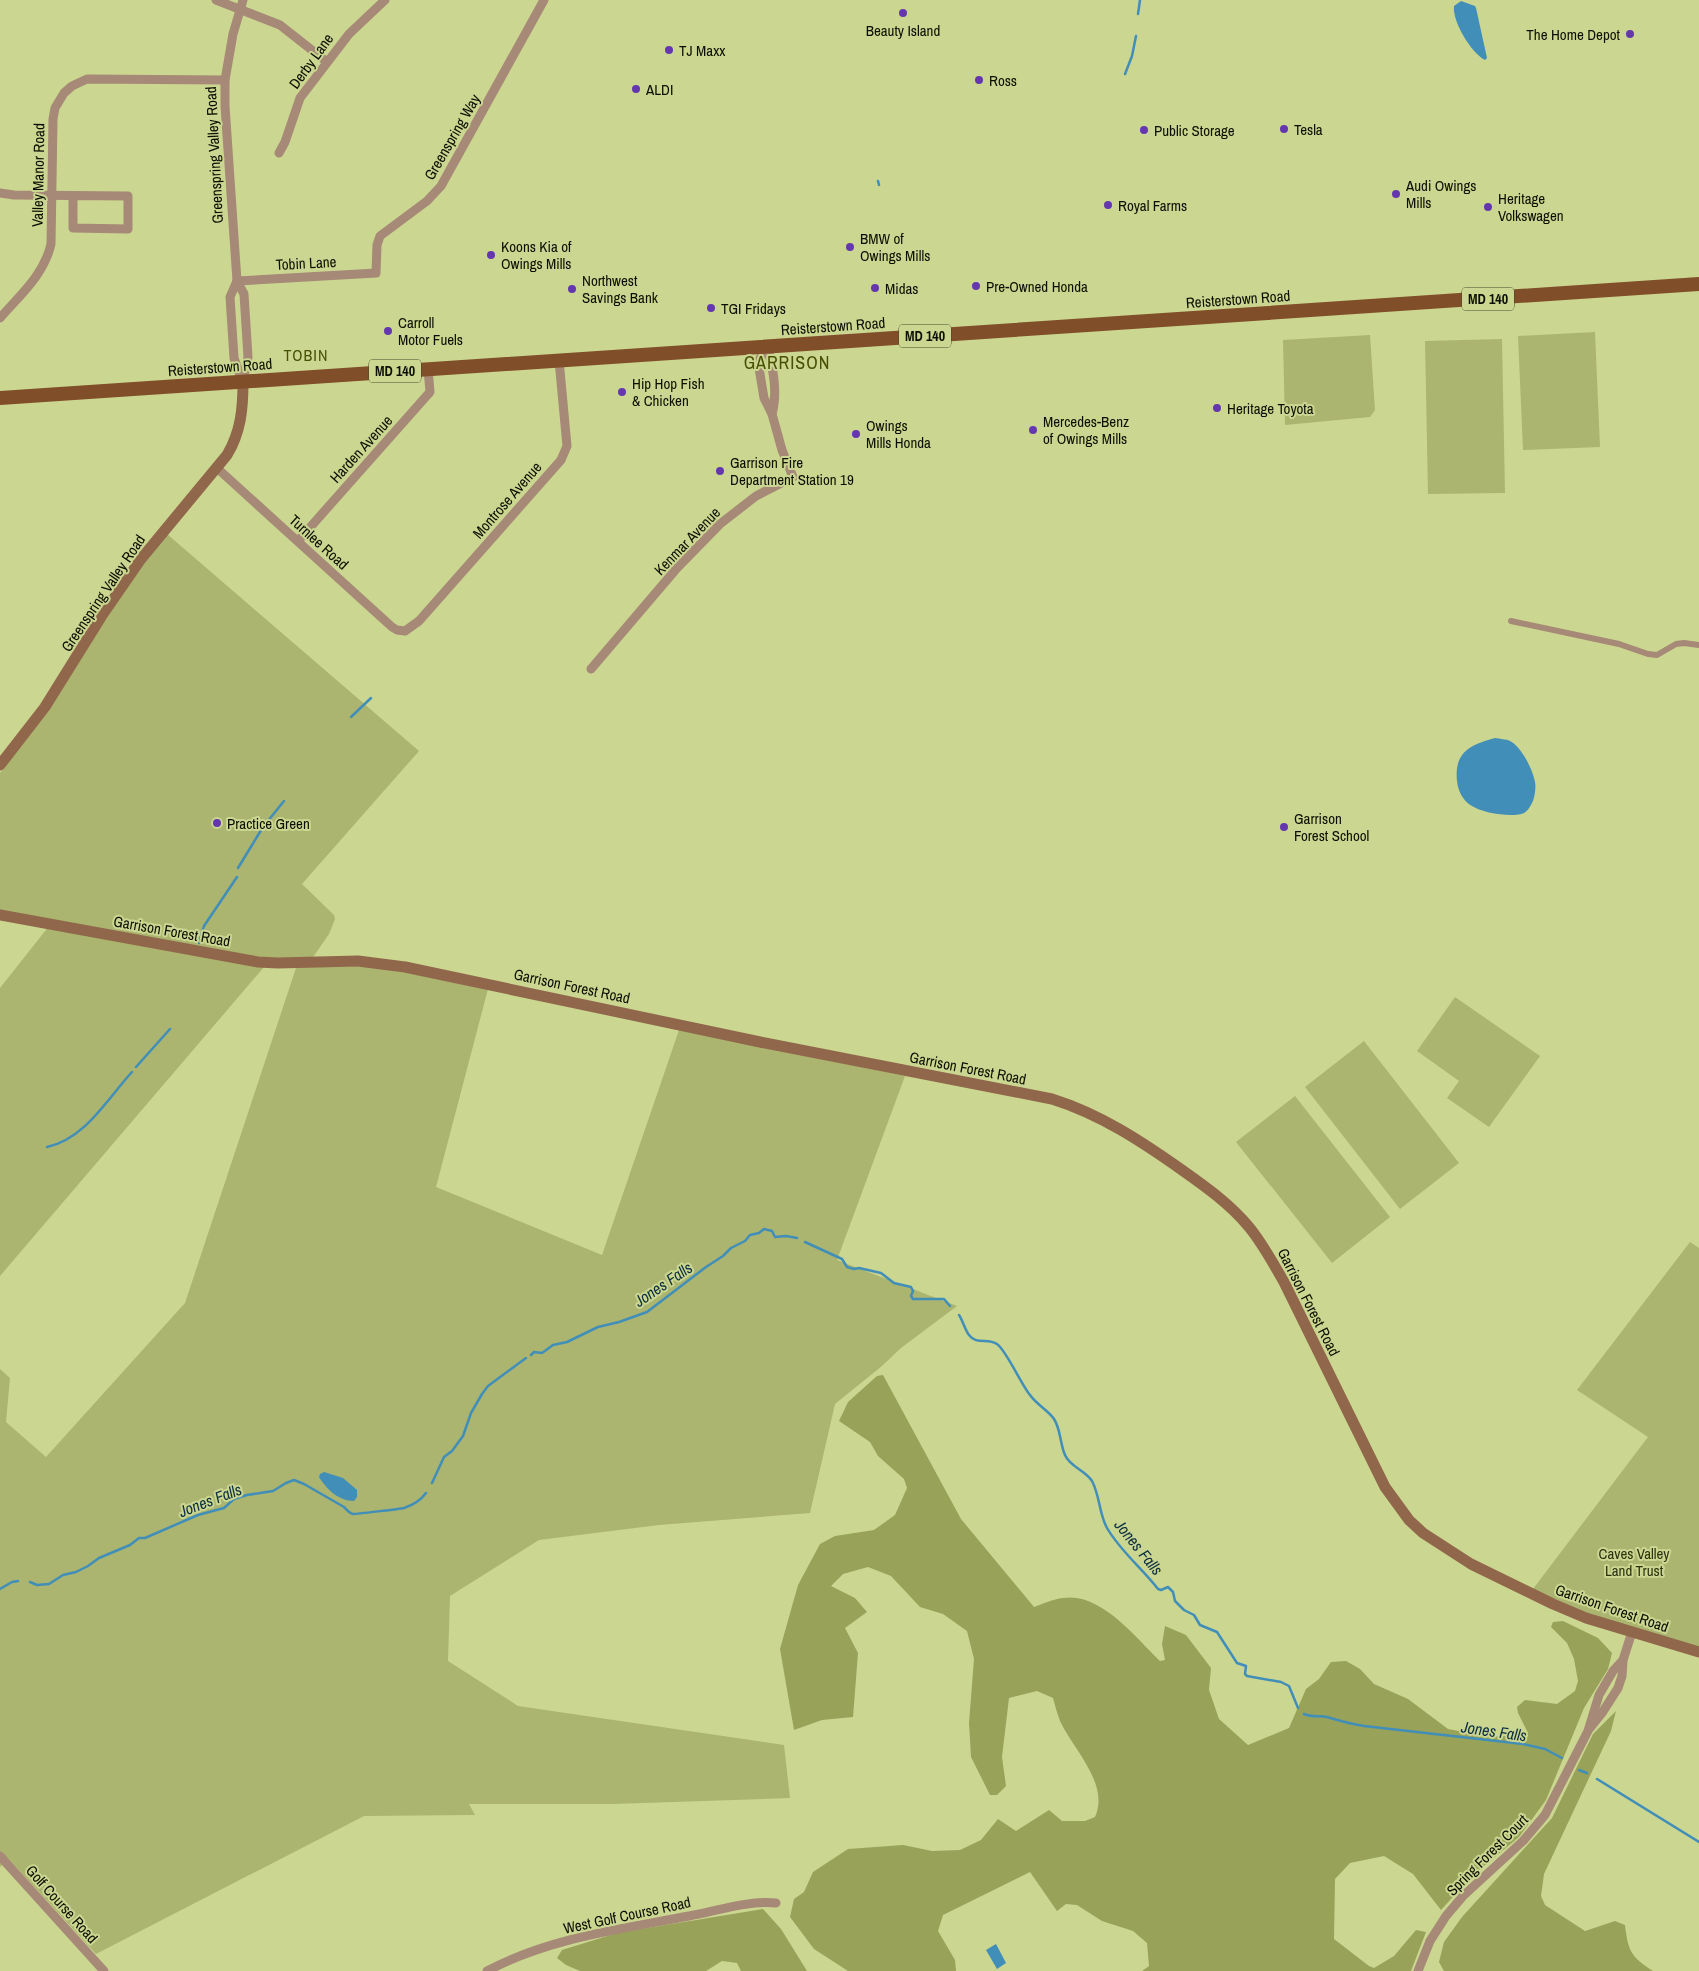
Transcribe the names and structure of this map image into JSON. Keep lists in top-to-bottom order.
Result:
{
  "streets": {
    "main road": [
      "Greenspring Valley Road",
      "Reisterstown Road",
      "MD 140",
      "Garrison Forest Road"
    ],
    "street": [
      "Derby Lane",
      "Greenspring Way",
      "Valley Manor Road",
      "Tobin Lane",
      "Harden Avenue",
      "Montrose Avenue",
      "Kenmar Avenue",
      "Turnlee Road",
      "Spring Forest Court",
      "Golf Course Road",
      "West Golf Course Road"
    ]
  },
  "crossings": [
    ["Greenspring Way", "Tobin Lane"],
    ["Greenspring Valley Road", "Valley Manor Road"],
    ["Greenspring Valley Road", "Tobin Lane"],
    ["Greenspring Valley Road", "Reisterstown Road"],
    ["Greenspring Valley Road", "Turnlee Road"],
    ["Reisterstown Road", "Harden Avenue"],
    ["Reisterstown Road", "Montrose Avenue"],
    ["Reisterstown Road", "Kenmar Avenue"],
    ["Harden Avenue", "Turnlee Road"],
    ["Montrose Avenue", "Turnlee Road"],
    ["Garrison Forest Road", "Spring Forest Court"]
  ],
  "districts": ["TOBIN", "GARRISON"],
  "water": ["Jones Falls"],
  "parks": ["Caves Valley Land Trust"],
  "places": [
    "Beauty Island",
    "The Home Depot",
    "TJ Maxx",
    "Ross",
    "ALDI",
    "Tesla",
    "Public Storage",
    "Audi Owings Mills",
    "Royal Farms",
    "Heritage Volkswagen",
    "BMW of Owings Mills",
    "Koons Kia of Owings Mills",
    "Pre-Owned Honda",
    "Midas",
    "Northwest Savings Bank",
    "TGI Fridays",
    "Carroll Motor Fuels",
    "Hip Hop Fish & Chicken",
    "Heritage Toyota",
    "Mercedes-Benz of Owings Mills",
    "Owings Mills Honda",
    "Garrison Fire Department Station 19",
    "Practice Green",
    "Garrison Forest School"
  ]
}
